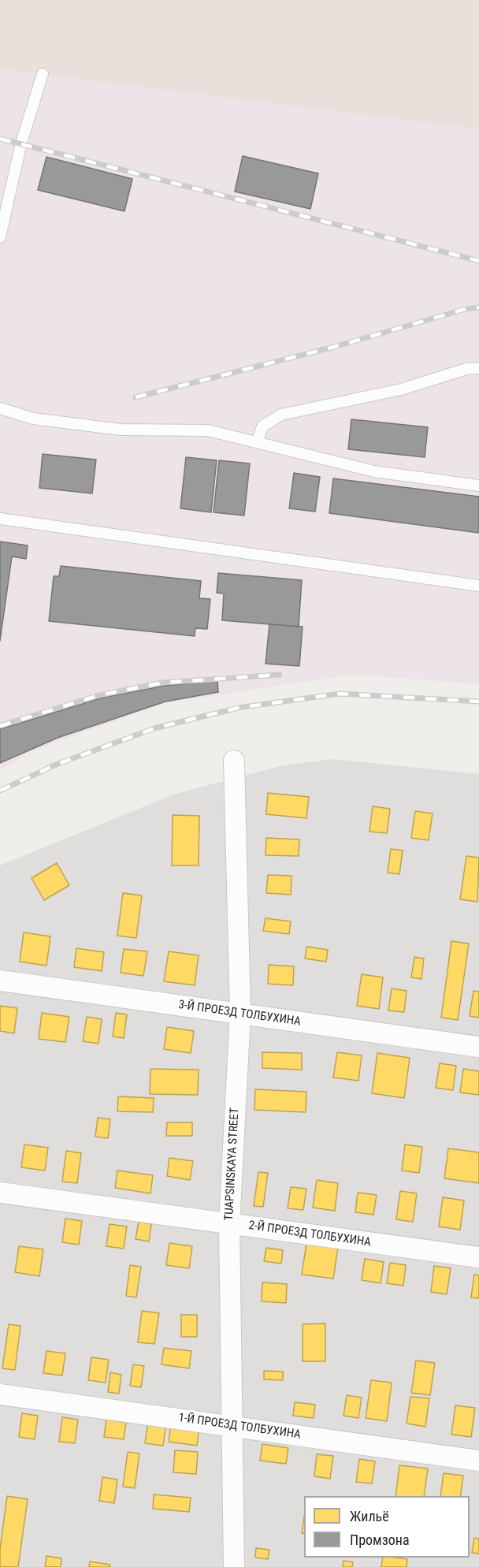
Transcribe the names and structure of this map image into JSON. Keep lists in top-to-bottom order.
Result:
{
  "streets": {
    "street": [
      "3-Й ПРОЕЗД ТОЛБУХИНА",
      "TUAPSINSKAYA STREET",
      "2-Й ПРОЕЗД ТОЛБУХИНА",
      "1-Й ПРОЕЗД ТОЛБУХИНА"
    ]
  },
  "crossings": [
    ["3-Й ПРОЕЗД ТОЛБУХИНА", "TUAPSINSKAYA STREET"],
    ["TUAPSINSKAYA STREET", "2-Й ПРОЕЗД ТОЛБУХИНА"],
    ["TUAPSINSKAYA STREET", "1-Й ПРОЕЗД ТОЛБУХИНА"]
  ],
  "legend": ["Жильё", "Промзона"]
}
